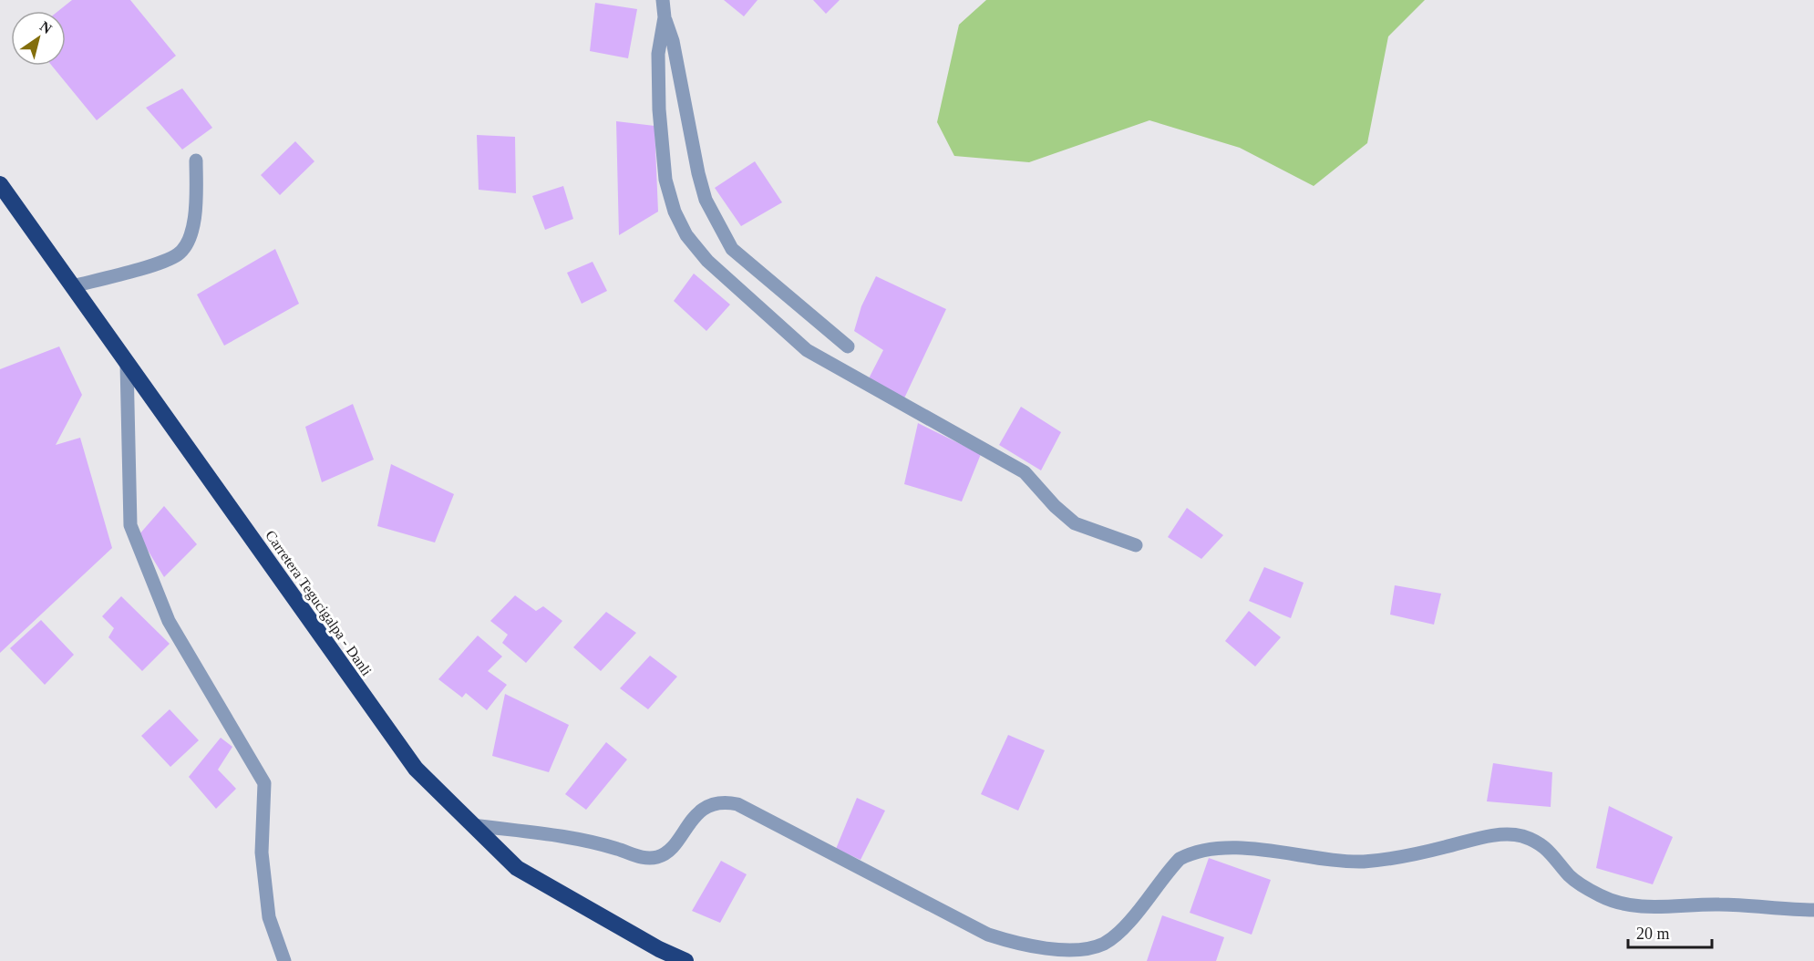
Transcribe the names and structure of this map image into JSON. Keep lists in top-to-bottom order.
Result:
{
  "streets": {
    "highway": ["Carretera Tegucigalpa - Danli"]
  },
  "scale_bar": "20 m",
  "north": "top right"
}
